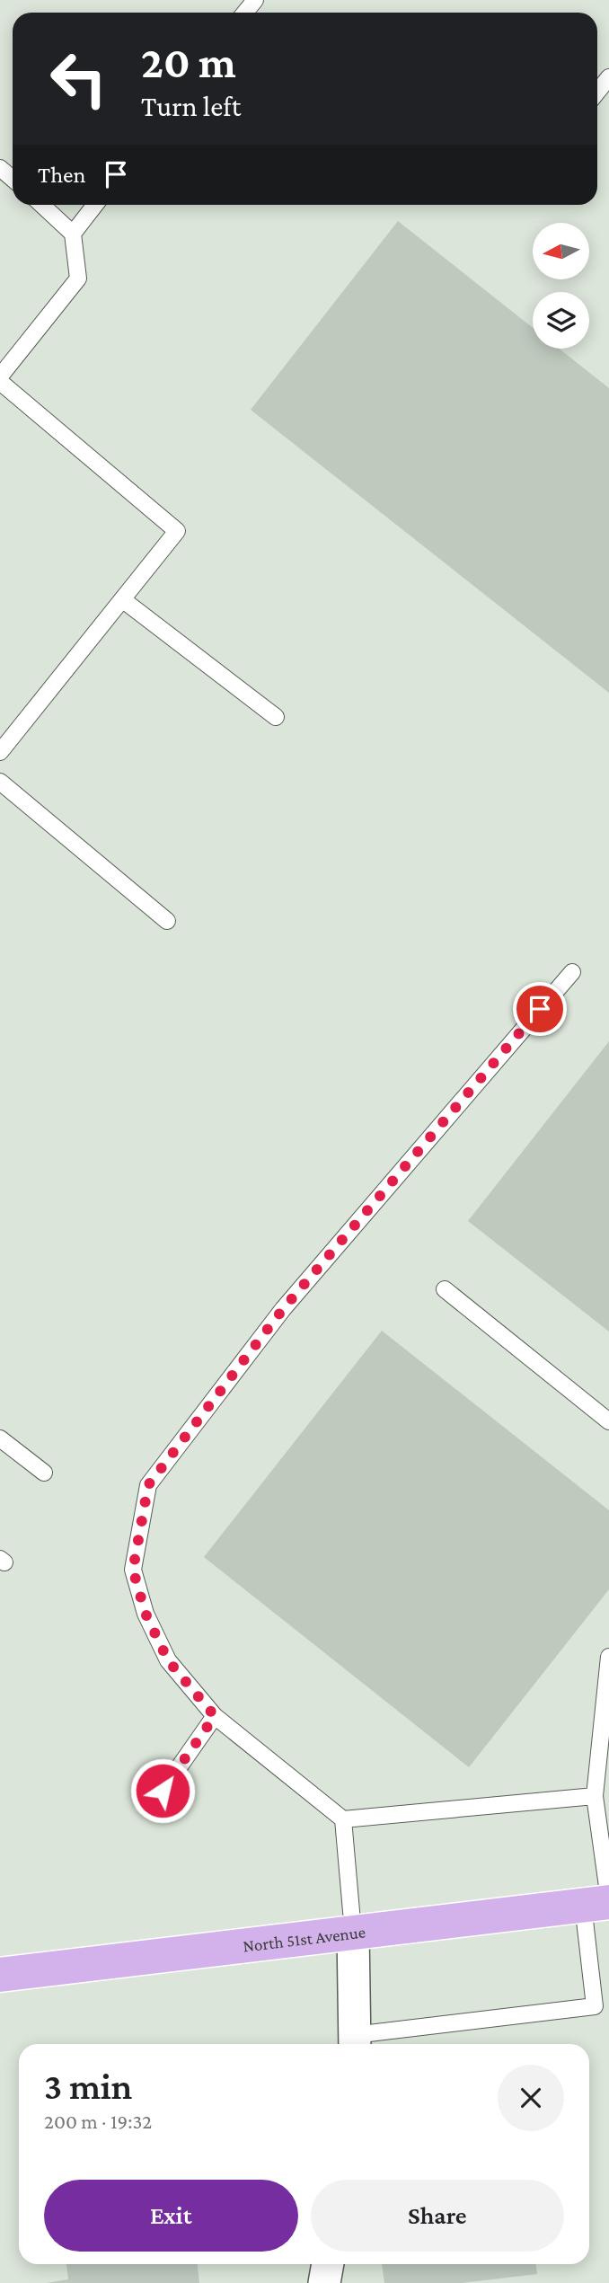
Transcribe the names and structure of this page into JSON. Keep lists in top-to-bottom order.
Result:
{
  "streets": {
    "main road": ["North 51st Avenue"]
  },
  "north": "left",
  "page": {
    "turn": ["20 m", "Turn left"],
    "then": "Then",
    "heading": ["3 min", "200 m · 19:32"],
    "buttons": ["Exit", "Share"]
  }
}
